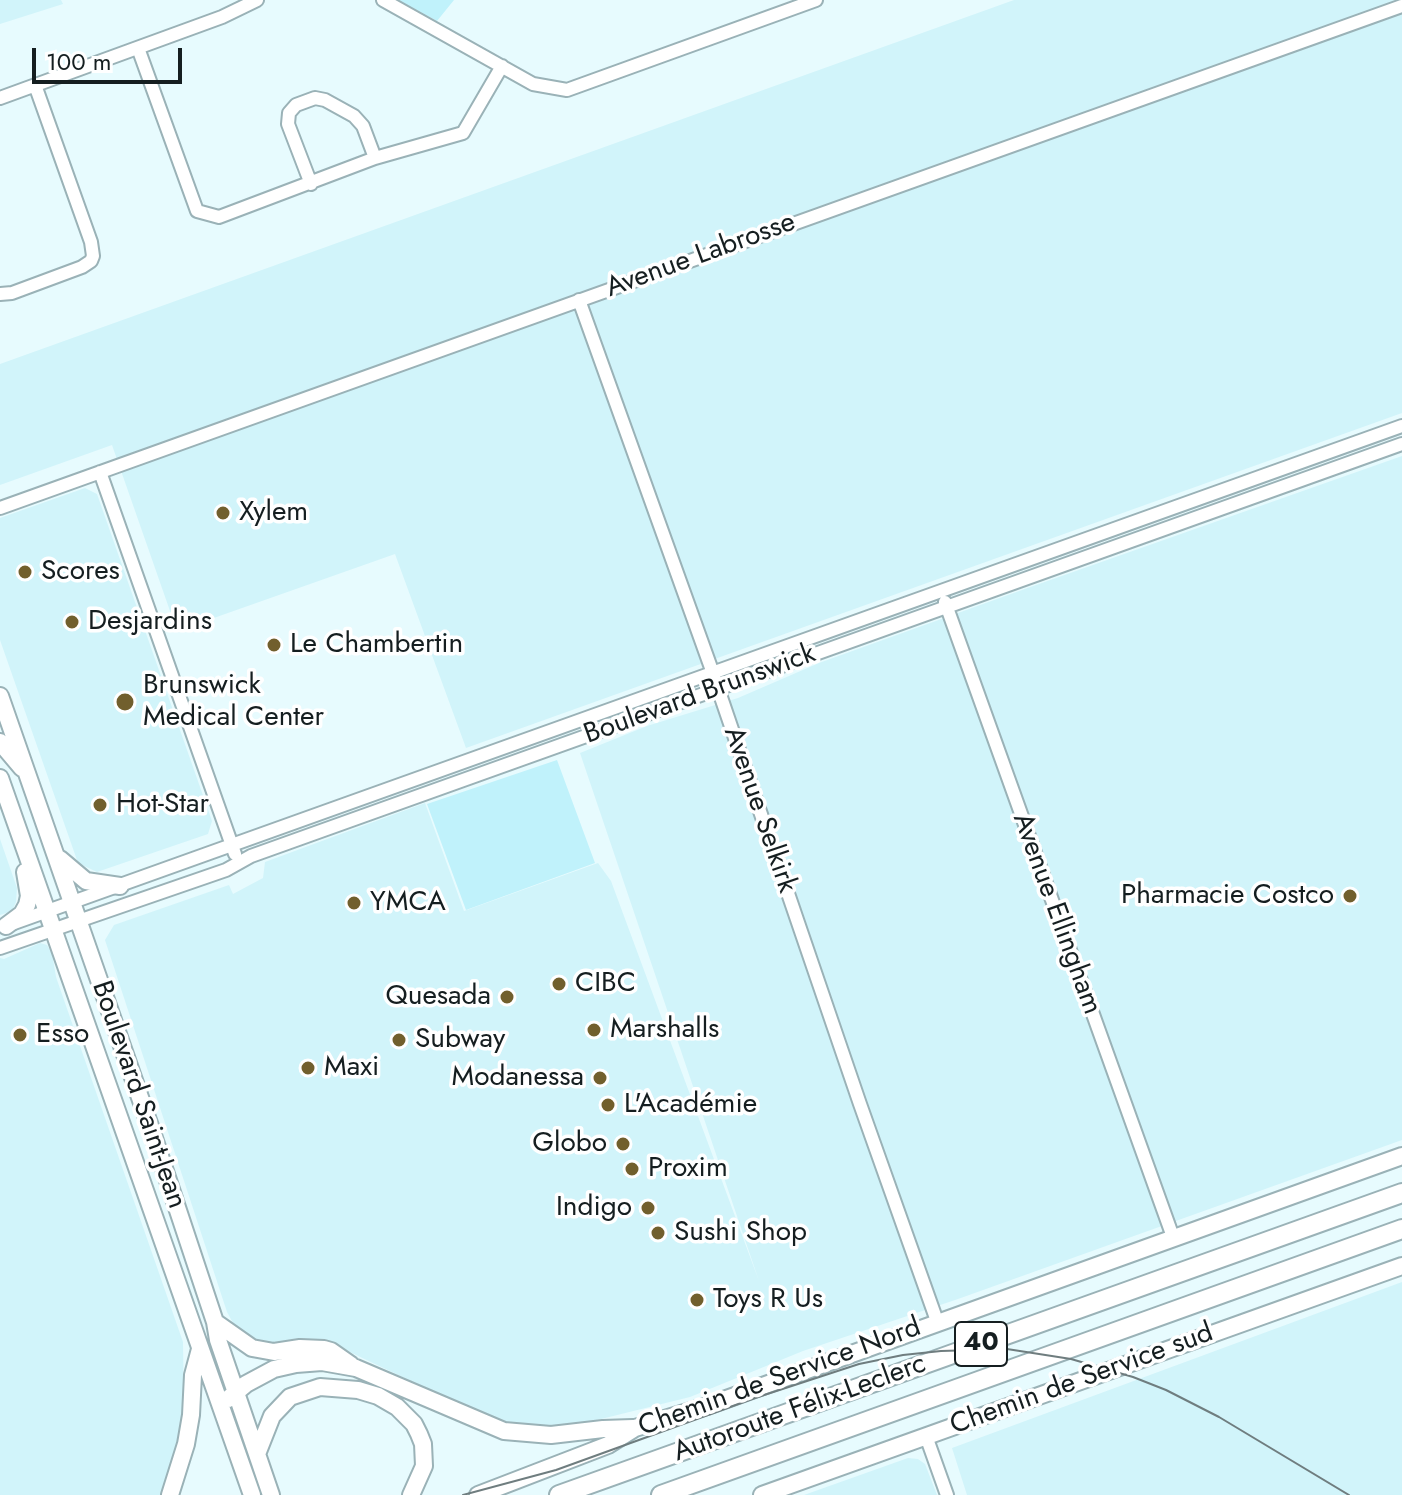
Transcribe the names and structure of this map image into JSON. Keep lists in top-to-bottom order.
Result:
{
  "streets": {
    "highway": ["40", "Autoroute Félix-Leclerc"],
    "main road": ["Boulevard Saint-Jean", "Chemin de Service Nord", "Chemin de Service sud"],
    "street": [
      "Avenue Labrosse",
      "Boulevard Brunswick",
      "Avenue Selkirk",
      "Avenue Ellingham"
    ]
  },
  "crossings": [
    ["Avenue Labrosse", "Avenue Selkirk"],
    ["Boulevard Brunswick", "Avenue Selkirk"],
    ["Boulevard Brunswick", "Avenue Ellingham"],
    ["Boulevard Brunswick", "Boulevard Saint-Jean"],
    ["Avenue Selkirk", "Chemin de Service Nord"],
    ["Avenue Ellingham", "Chemin de Service Nord"]
  ],
  "places": [
    "Xylem",
    "Scores",
    "Desjardins",
    "Le Chambertin",
    "Brunswick Medical Center",
    "Hot-Star",
    "Pharmacie Costco",
    "YMCA",
    "CIBC",
    "Quesada",
    "Marshalls",
    "Esso",
    "Subway",
    "Maxi",
    "Modanessa",
    "L'Académie",
    "Globo",
    "Proxim",
    "Indigo",
    "Sushi Shop",
    "Toys R Us"
  ],
  "scale_bar": "100 m"
}
